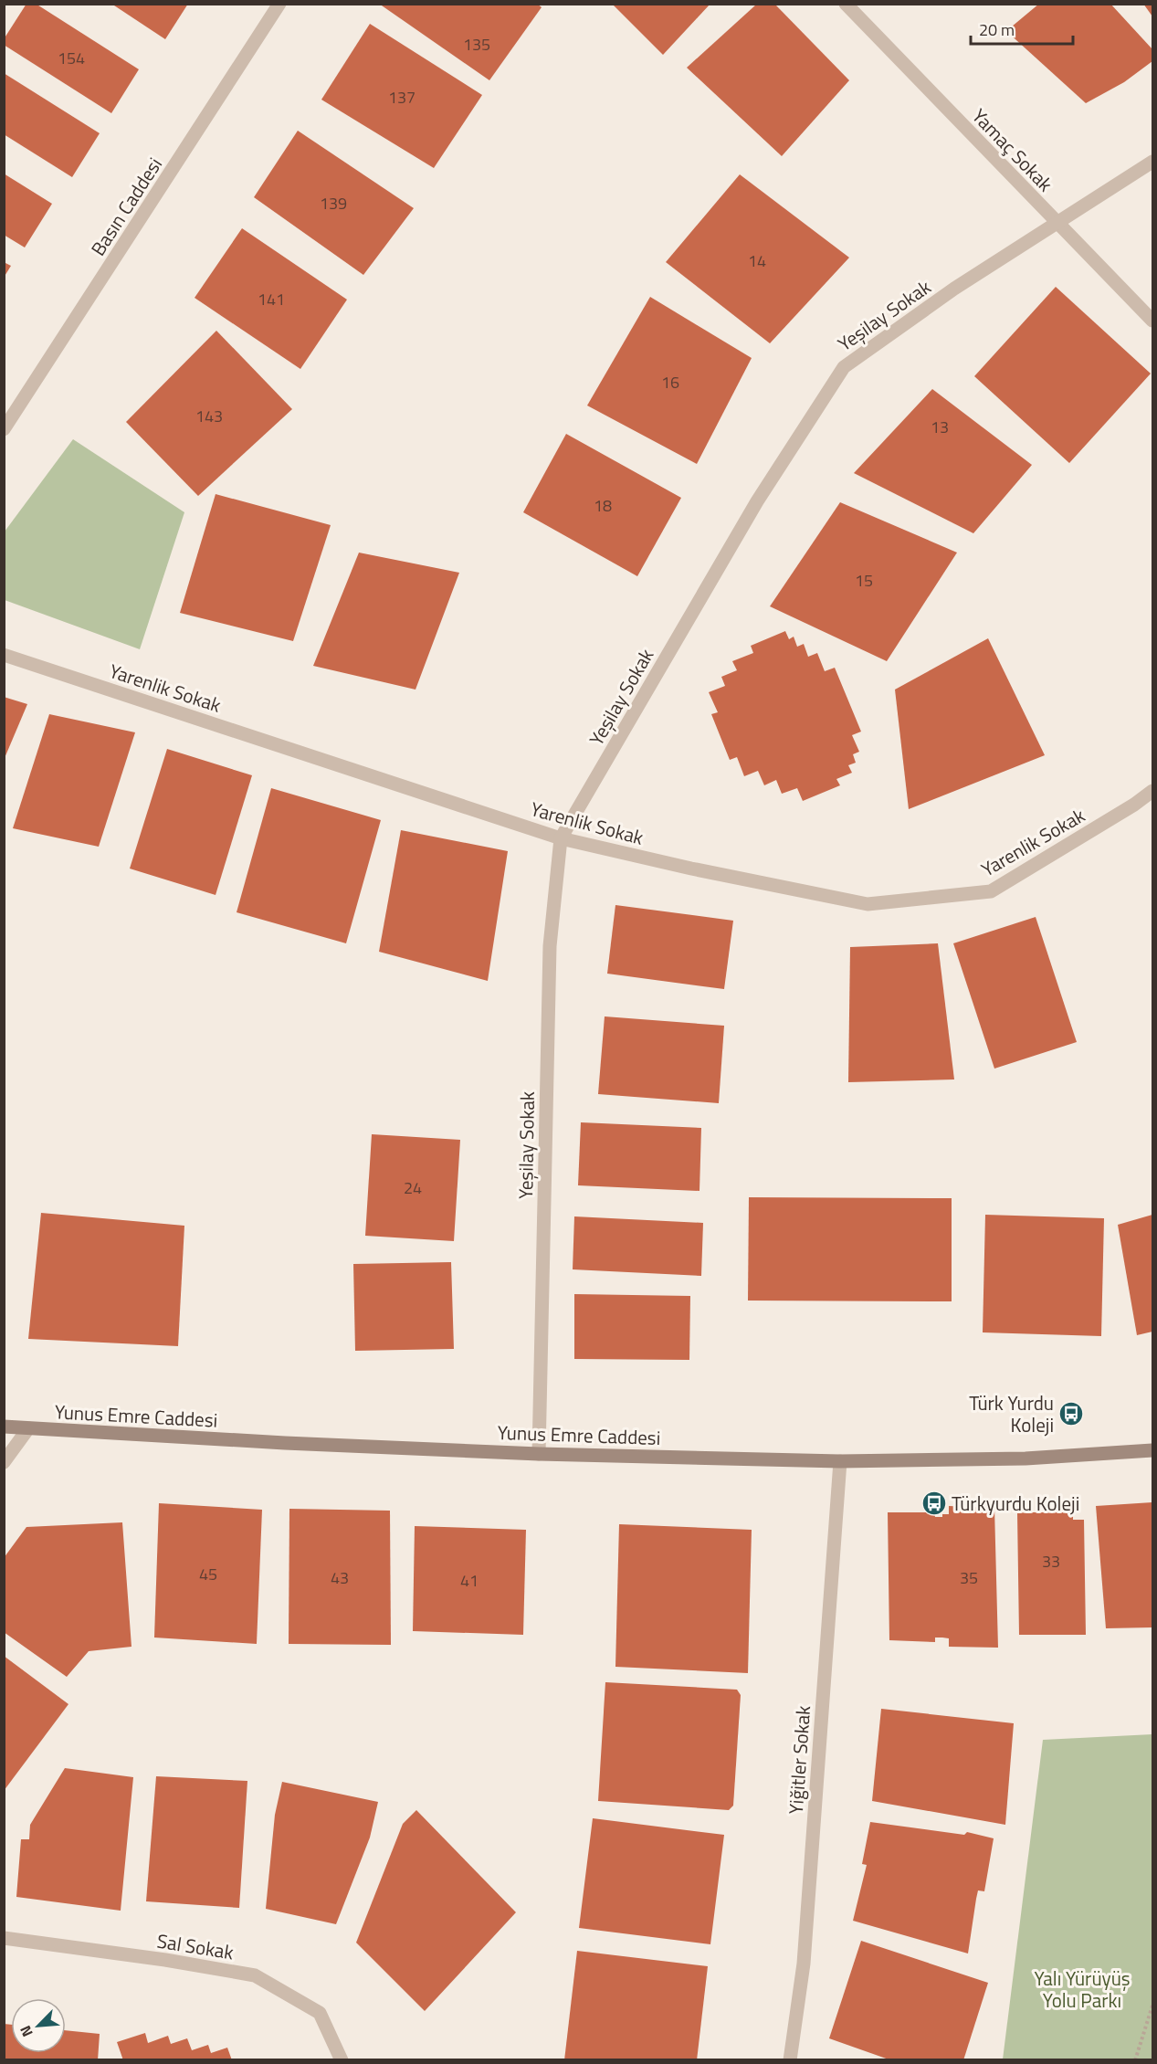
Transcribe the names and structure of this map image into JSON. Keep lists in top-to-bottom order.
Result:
{
  "streets": {
    "main road": ["Yunus Emre Caddesi"],
    "street": [
      "Yamaç Sokak",
      "Basın Caddesi",
      "Yeşilay Sokak",
      "Yarenlik Sokak",
      "Yiğitler Sokak",
      "Sal Sokak"
    ]
  },
  "crossings": [
    ["Yamaç Sokak", "Yeşilay Sokak"],
    ["Yeşilay Sokak", "Yarenlik Sokak"],
    ["Yeşilay Sokak", "Yunus Emre Caddesi"],
    ["Yunus Emre Caddesi", "Yiğitler Sokak"]
  ],
  "parks": ["Yalı Yürüyüş Yolu Parkı"],
  "places": {
    "bus stop": ["Türk Yurdu Koleji", "Türkyurdu Koleji"]
  },
  "house_numbers": [
    "135",
    "154",
    "137",
    "139",
    "14",
    "141",
    "16",
    "143",
    "13",
    "18",
    "15",
    "24",
    "33",
    "45",
    "43",
    "35",
    "41"
  ],
  "scale_bar": "20 m",
  "north": "bottom left"
}
